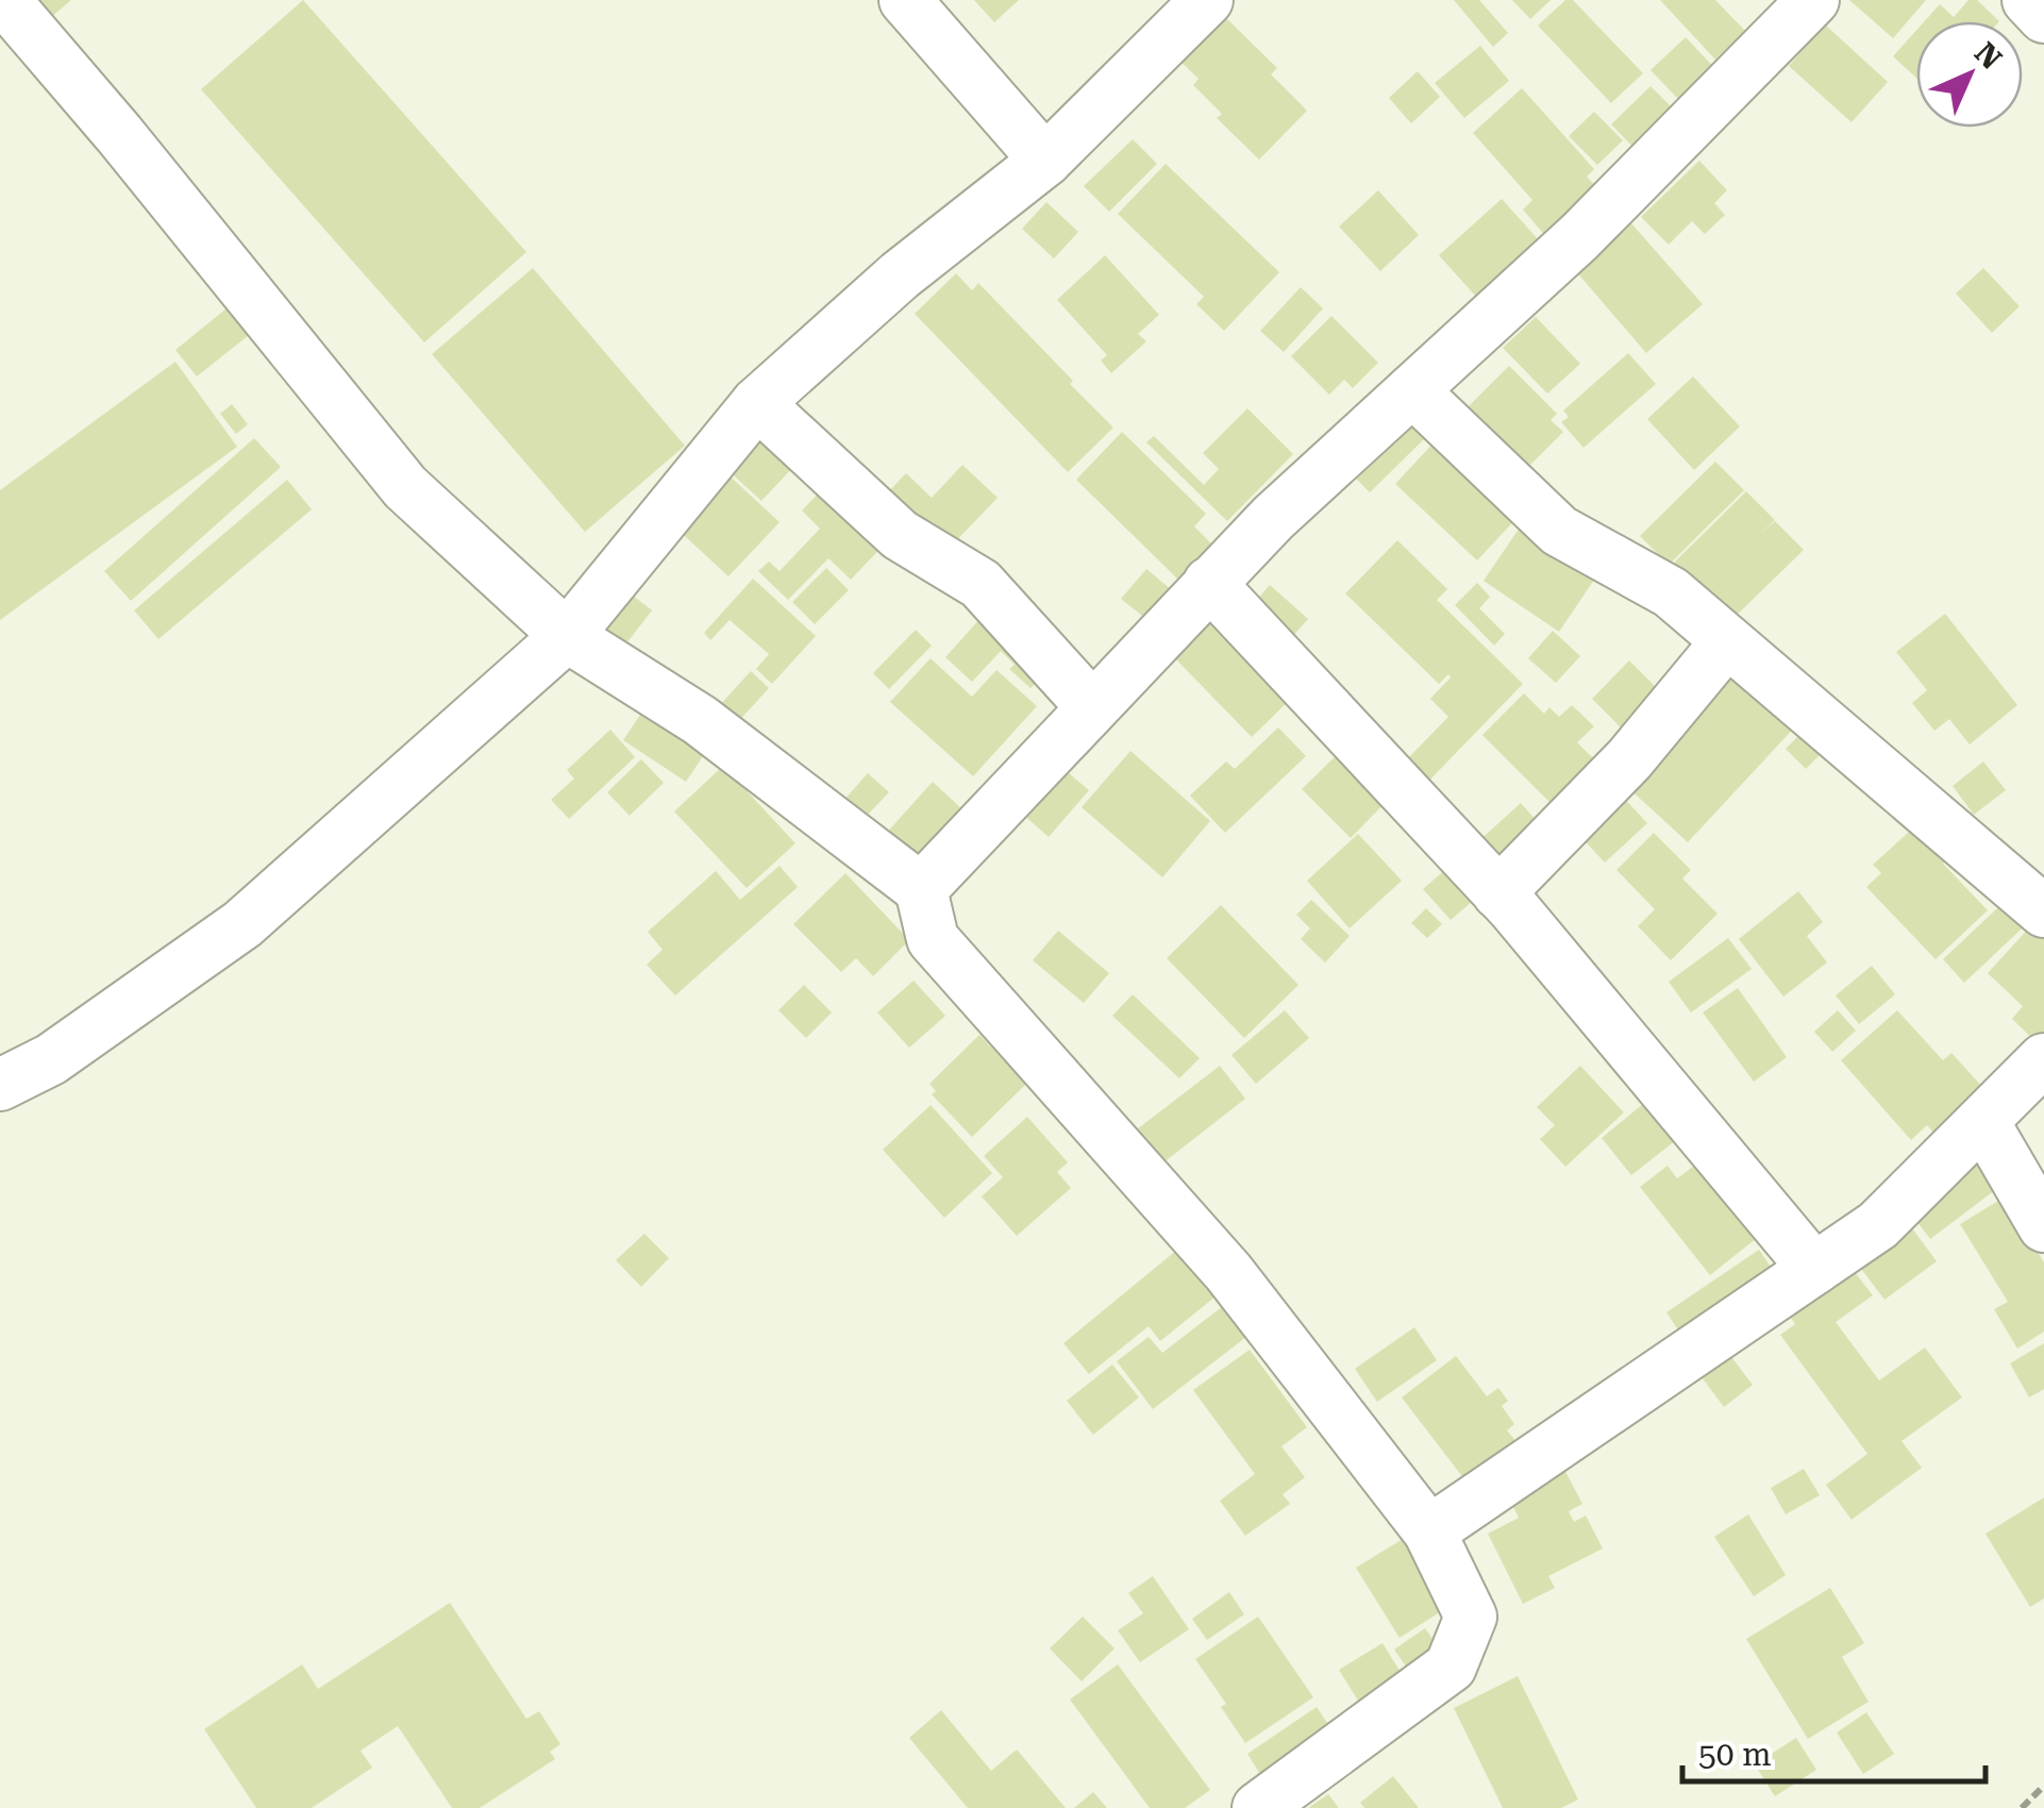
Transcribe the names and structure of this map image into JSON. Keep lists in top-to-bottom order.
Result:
{
  "scale_bar": "50 m",
  "north": "top right"
}
